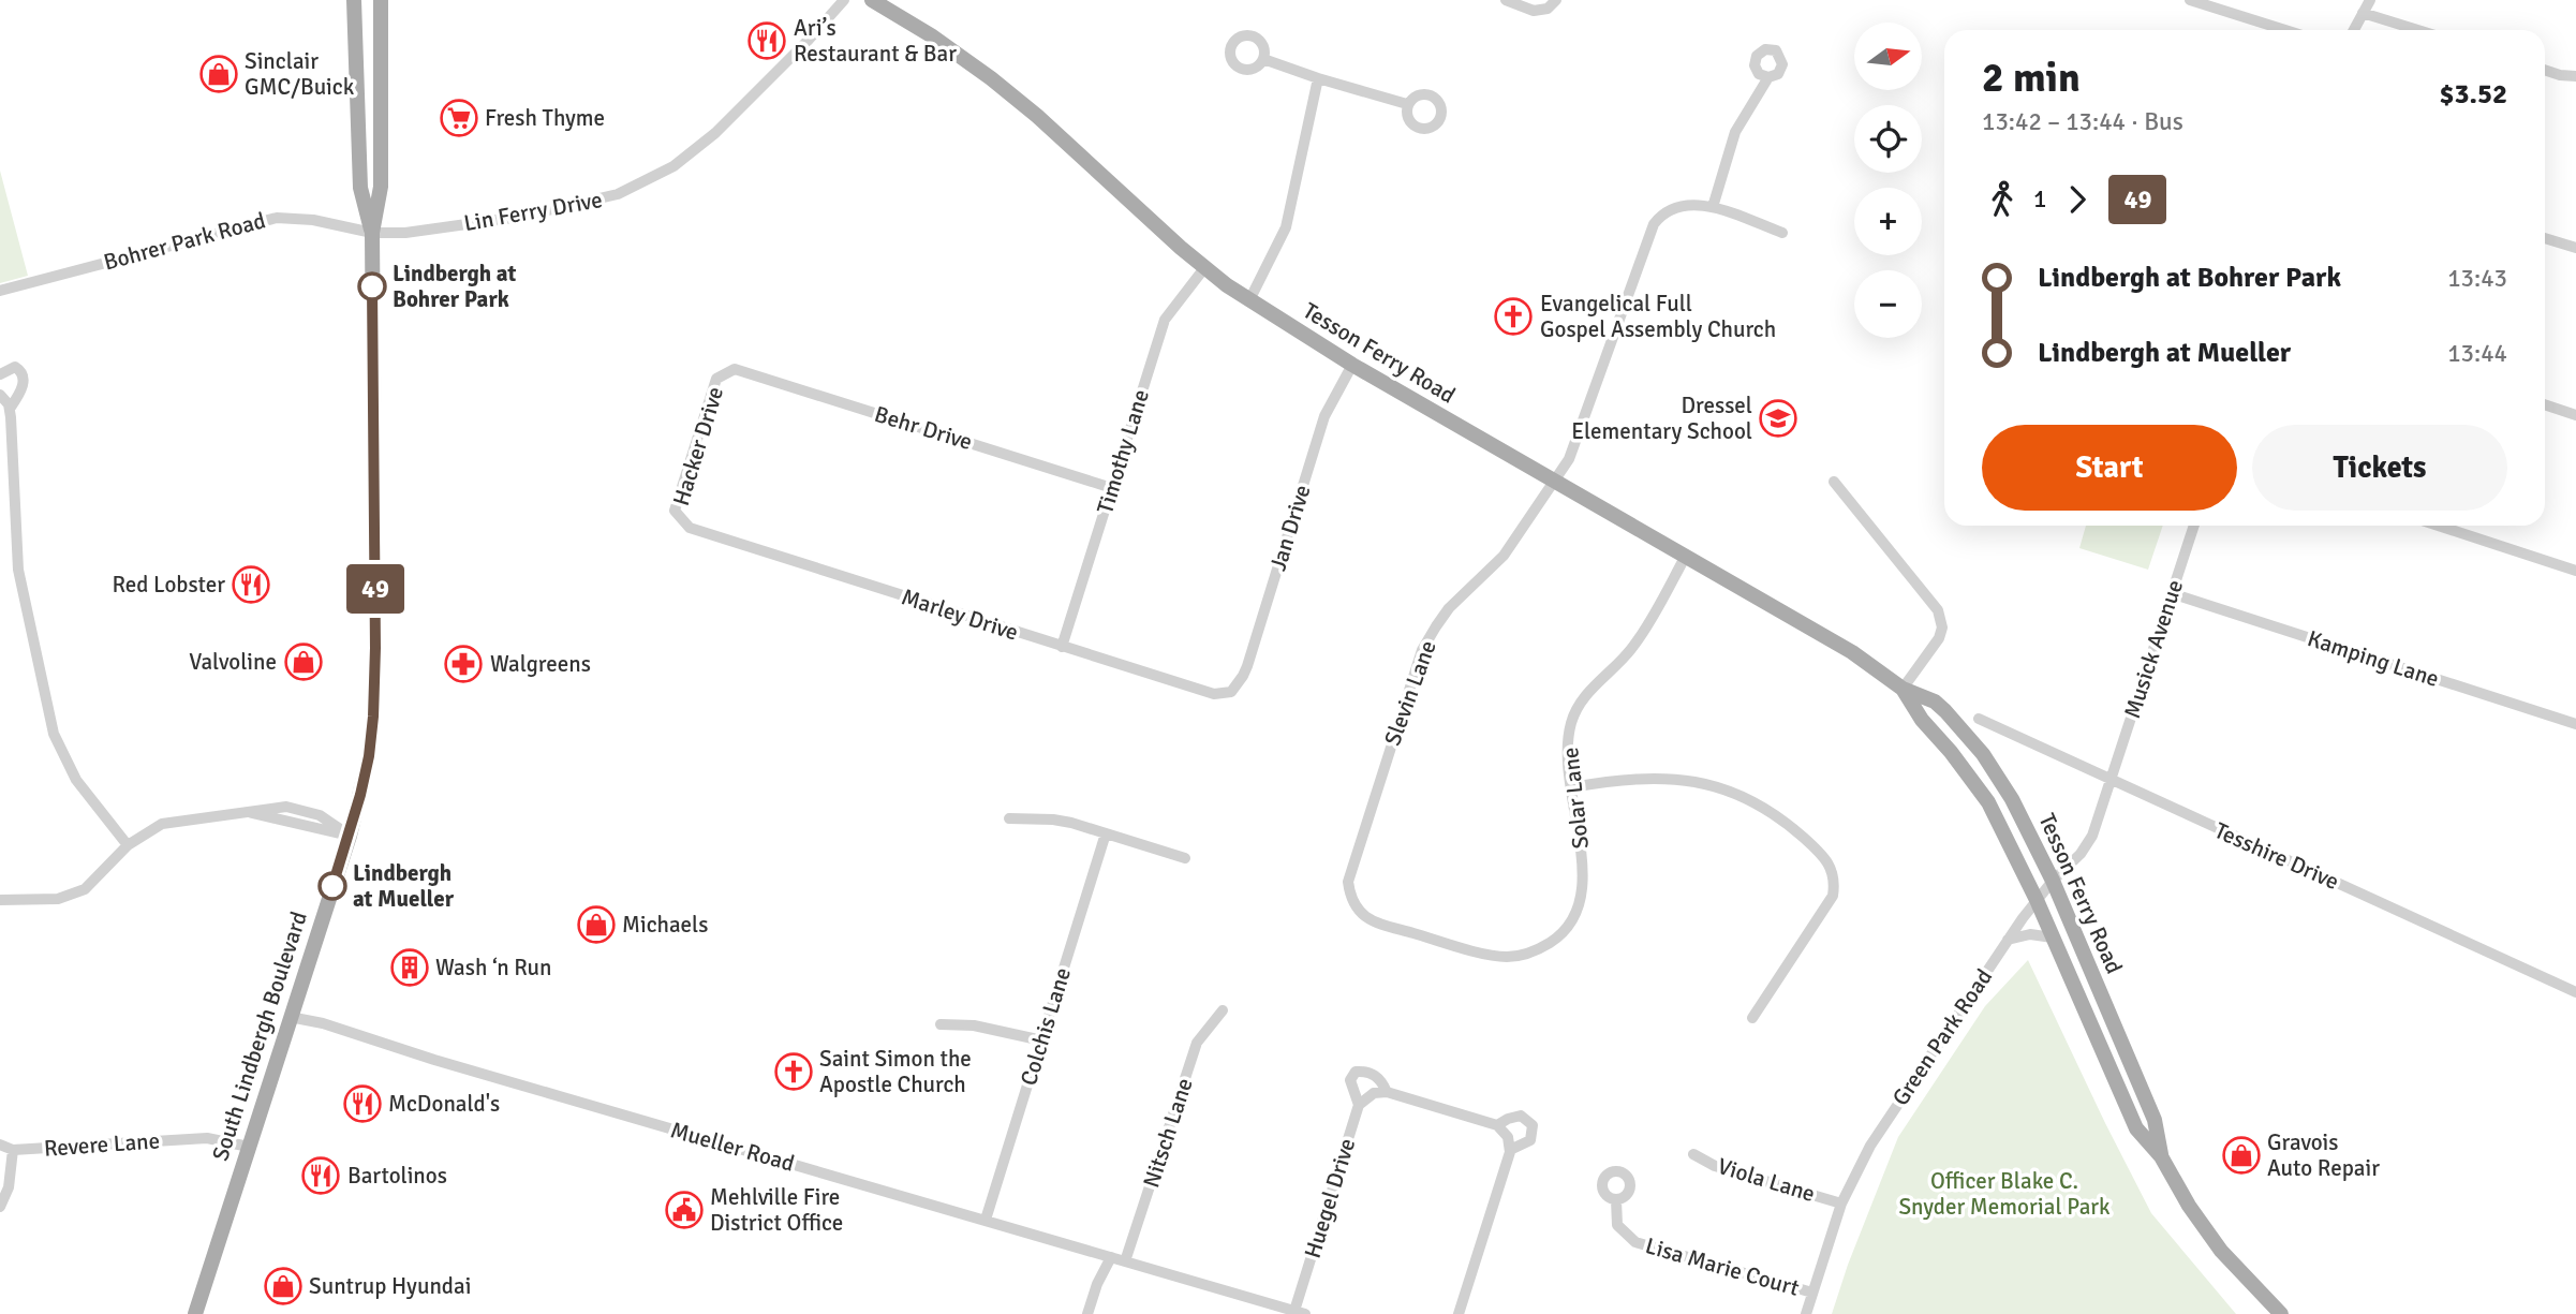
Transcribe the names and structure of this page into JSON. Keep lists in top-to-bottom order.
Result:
{
  "streets": {
    "main road": ["Tesson Ferry Road", "South Lindbergh Boulevard"],
    "street": [
      "Lin Ferry Drive",
      "Bohrer Park Road",
      "Behr Drive",
      "Hacker Drive",
      "Timothy Lane",
      "Jan Drive",
      "Marley Drive",
      "Musick Avenue",
      "Kamping Lane",
      "Slevin Lane",
      "Solar Lane",
      "Tesshire Drive",
      "Colchis Lane",
      "Green Park Road",
      "Nitsch Lane",
      "Revere Lane",
      "Mueller Road",
      "Viola Lane",
      "Huegel Drive",
      "Lisa Marie Court"
    ]
  },
  "crossings": [
    ["Lin Ferry Drive", "Bohrer Park Road"],
    ["Lin Ferry Drive", "South Lindbergh Boulevard"],
    ["Bohrer Park Road", "South Lindbergh Boulevard"],
    ["Tesson Ferry Road", "Timothy Lane"],
    ["Tesson Ferry Road", "Jan Drive"],
    ["Tesson Ferry Road", "Slevin Lane"],
    ["Tesson Ferry Road", "Solar Lane"],
    ["Tesson Ferry Road", "Green Park Road"],
    ["Behr Drive", "Hacker Drive"],
    ["Behr Drive", "Timothy Lane"],
    ["Hacker Drive", "Marley Drive"],
    ["Timothy Lane", "Marley Drive"],
    ["Jan Drive", "Marley Drive"],
    ["Musick Avenue", "Kamping Lane"],
    ["Musick Avenue", "Tesshire Drive"],
    ["Musick Avenue", "Green Park Road"],
    ["Slevin Lane", "Solar Lane"],
    ["Tesshire Drive", "Green Park Road"],
    ["Colchis Lane", "Mueller Road"],
    ["South Lindbergh Boulevard", "Revere Lane"],
    ["South Lindbergh Boulevard", "Mueller Road"],
    ["Green Park Road", "Viola Lane"],
    ["Green Park Road", "Lisa Marie Court"],
    ["Nitsch Lane", "Mueller Road"],
    ["Mueller Road", "Huegel Drive"]
  ],
  "parks": ["Officer Blake C. Snyder Memorial Park"],
  "places": {
    "restaurant": [
      "Ari’s Restaurant & Bar",
      "Red Lobster",
      "McDonald's",
      "Bartolinos"
    ],
    "shop": [
      "Sinclair GMC/Buick",
      "Valvoline",
      "Michaels",
      "Gravois Auto Repair",
      "Suntrup Hyundai"
    ],
    "supermarket": ["Fresh Thyme"],
    "other": ["Lindbergh at Bohrer Park", "Lindbergh at Mueller"],
    "church": ["Evangelical Full Gospel Assembly Church", "Saint Simon the Apostle Church"],
    "school or university": ["Dressel Elementary School"],
    "pharmacy": ["Walgreens"],
    "building": ["Wash ‘n Run"],
    "public building": ["Mehlville Fire District Office"]
  },
  "lines": ["bus line 49"],
  "north": "right",
  "page": {
    "on_map": "49",
    "map_buttons": ["+", "−"],
    "heading": ["2 min", "13:42 – 13:44 · Bus", "$3.52"],
    "legs": ["1", "49"],
    "list": [
      {
        "name": "Lindbergh at Bohrer Park",
        "value": "13:43"
      },
      {
        "name": "Lindbergh at Mueller",
        "value": "13:44"
      }
    ],
    "buttons": ["Start", "Tickets"]
  }
}
